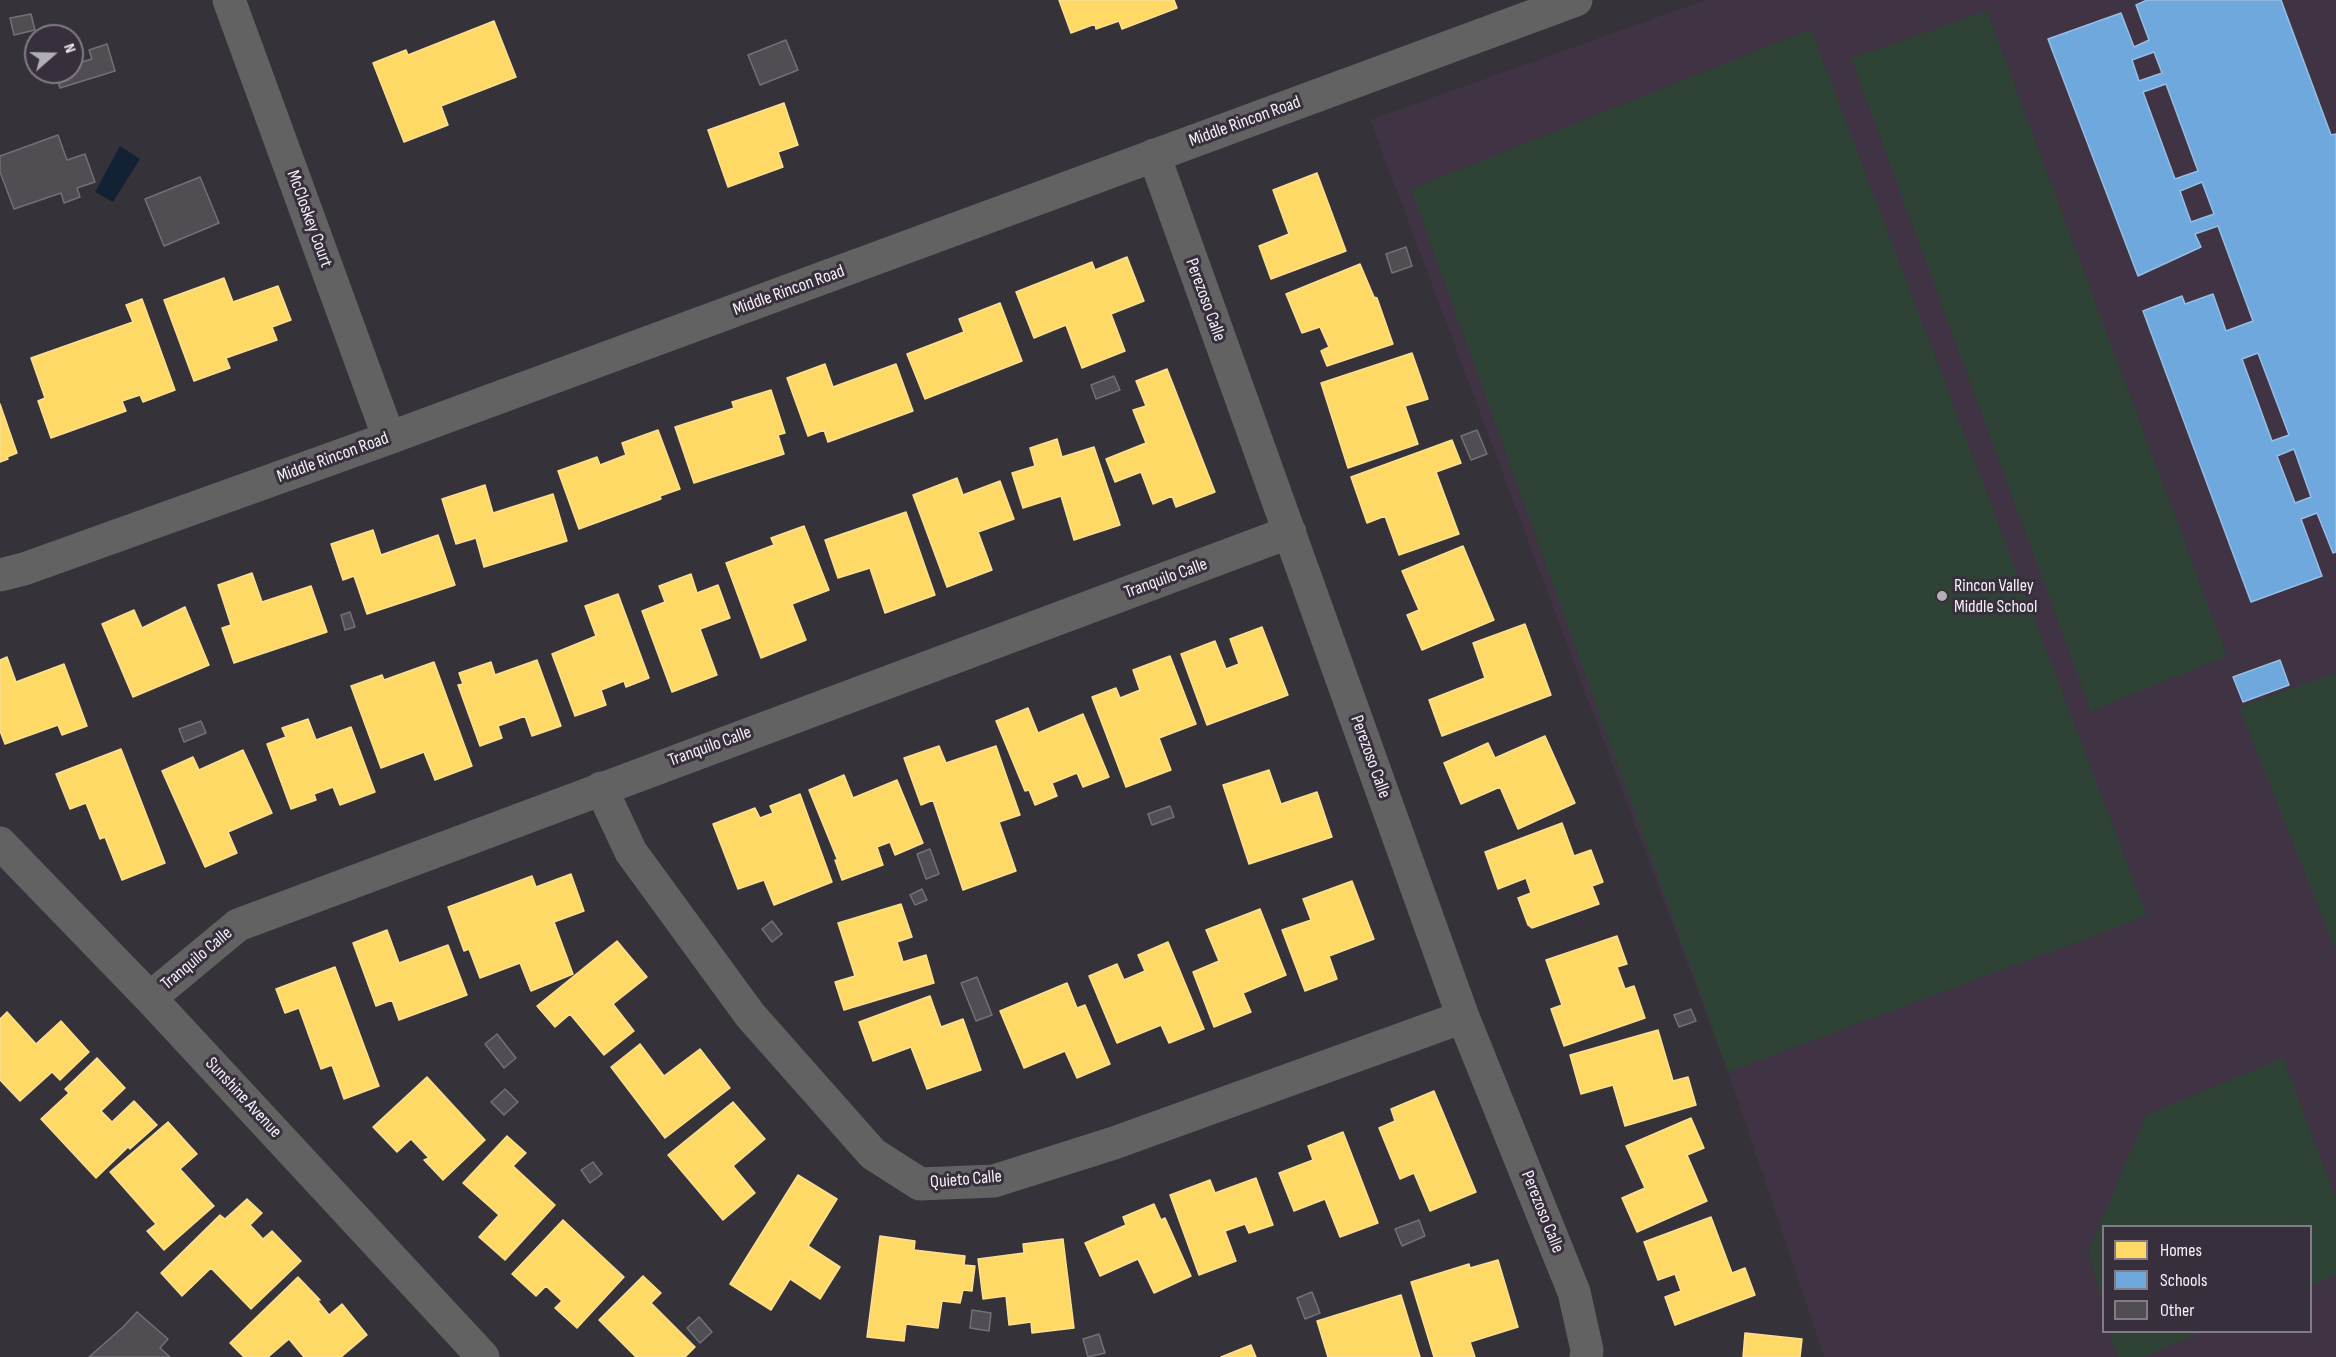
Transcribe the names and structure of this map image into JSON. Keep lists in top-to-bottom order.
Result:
{
  "streets": {
    "street": [
      "Middle Rincon Road",
      "McCloskey Court",
      "Perezoso Calle",
      "Tranquilo Calle",
      "Sunshine Avenue",
      "Quieto Calle"
    ]
  },
  "crossings": [
    ["Middle Rincon Road", "McCloskey Court"],
    ["Middle Rincon Road", "Perezoso Calle"],
    ["Perezoso Calle", "Tranquilo Calle"],
    ["Perezoso Calle", "Quieto Calle"],
    ["Tranquilo Calle", "Sunshine Avenue"],
    ["Tranquilo Calle", "Quieto Calle"]
  ],
  "places": ["Rincon Valley Middle School"],
  "legend": ["Homes", "Schools", "Other"],
  "north": "right"
}
